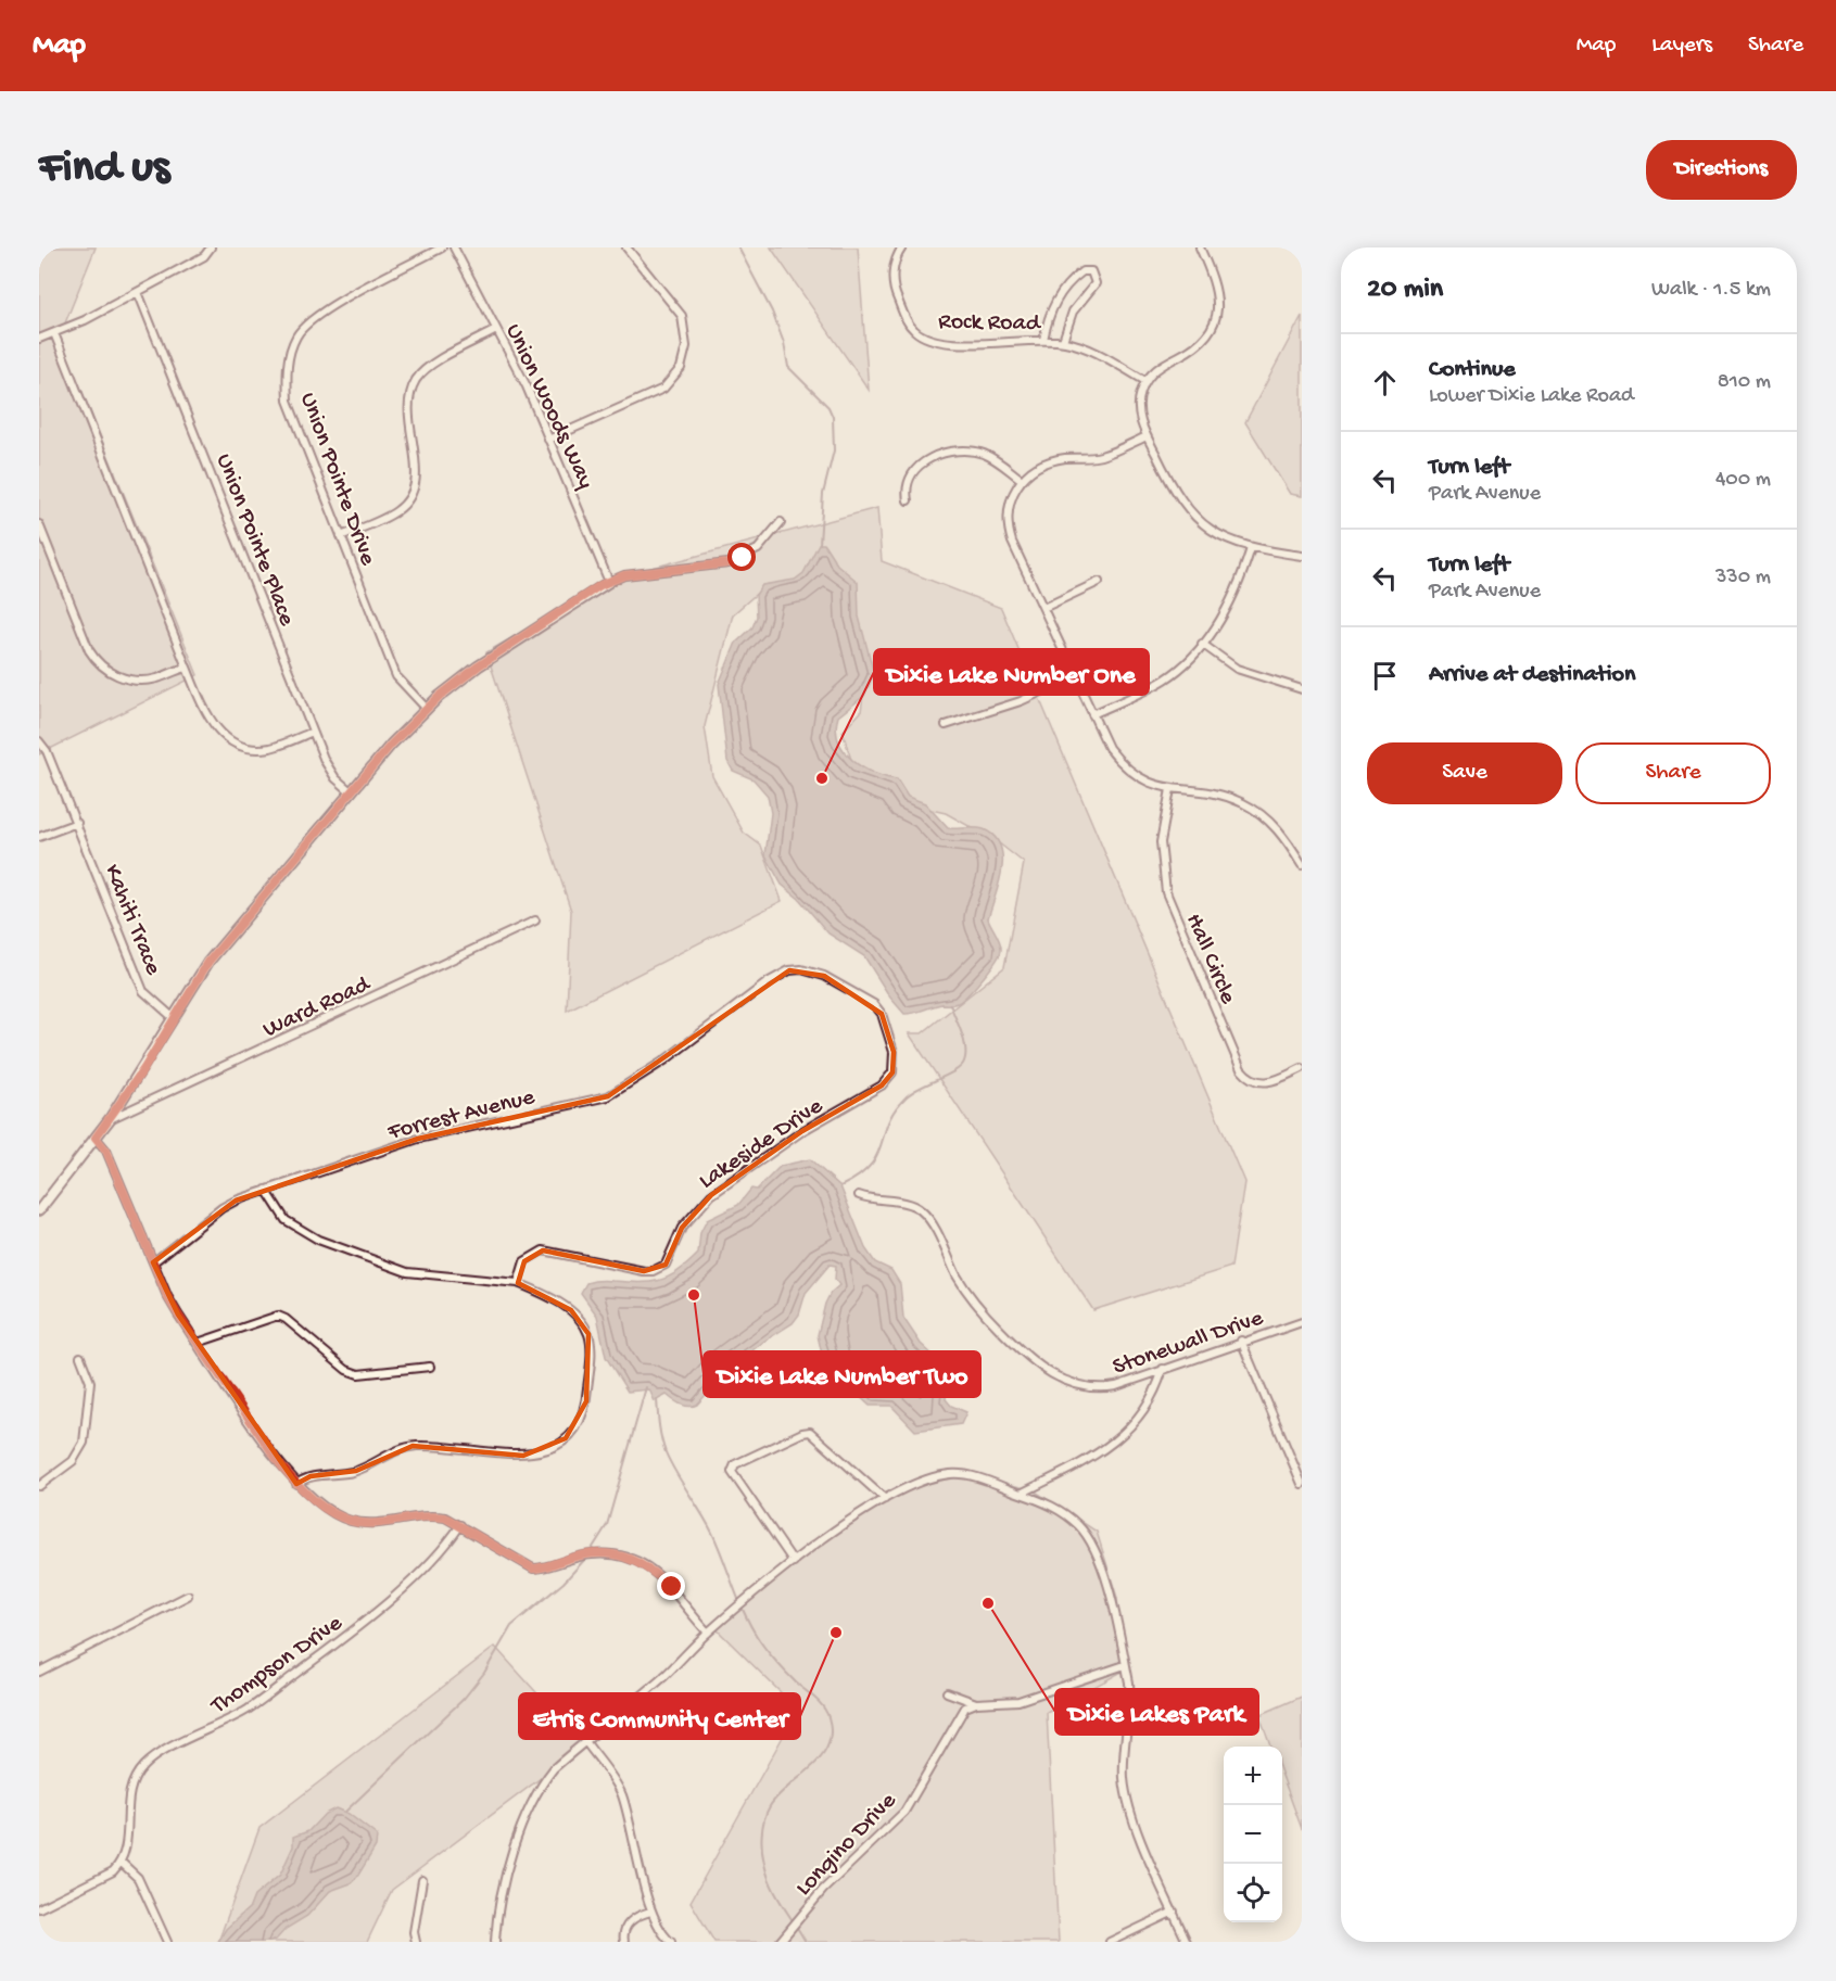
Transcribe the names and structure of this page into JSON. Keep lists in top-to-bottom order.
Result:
{
  "streets": {
    "street": [
      "Rock Road",
      "Union Woods Way",
      "Union Pointe Drive",
      "Union Pointe Place",
      "Kahiti Trace",
      "Hall Circle",
      "Ward Road",
      "Forrest Avenue",
      "Lakeside Drive",
      "Stonewall Drive",
      "Thompson Drive",
      "Longino Drive"
    ]
  },
  "crossings": [
    ["Forrest Avenue", "Lakeside Drive"]
  ],
  "places": [
    "Dixie Lake Number One",
    "Dixie Lake Number Two",
    "Dixie Lakes Park",
    "Etris Community Center"
  ],
  "page": {
    "header": "Map",
    "nav": ["Map", "Layers", "Share"],
    "buttons": [
      "Directions",
      ["Save", "Share"]
    ],
    "title": "Find us",
    "heading": ["20 min", "Walk · 1.5 km"],
    "list": [
      ["Continue", "Lower Dixie Lake Road", "810 m"],
      ["Turn left", "Park Avenue", "400 m"],
      ["Turn left", "Park Avenue", "330 m"],
      "Arrive at destination"
    ],
    "map_buttons": ["+", "−"]
  }
}
